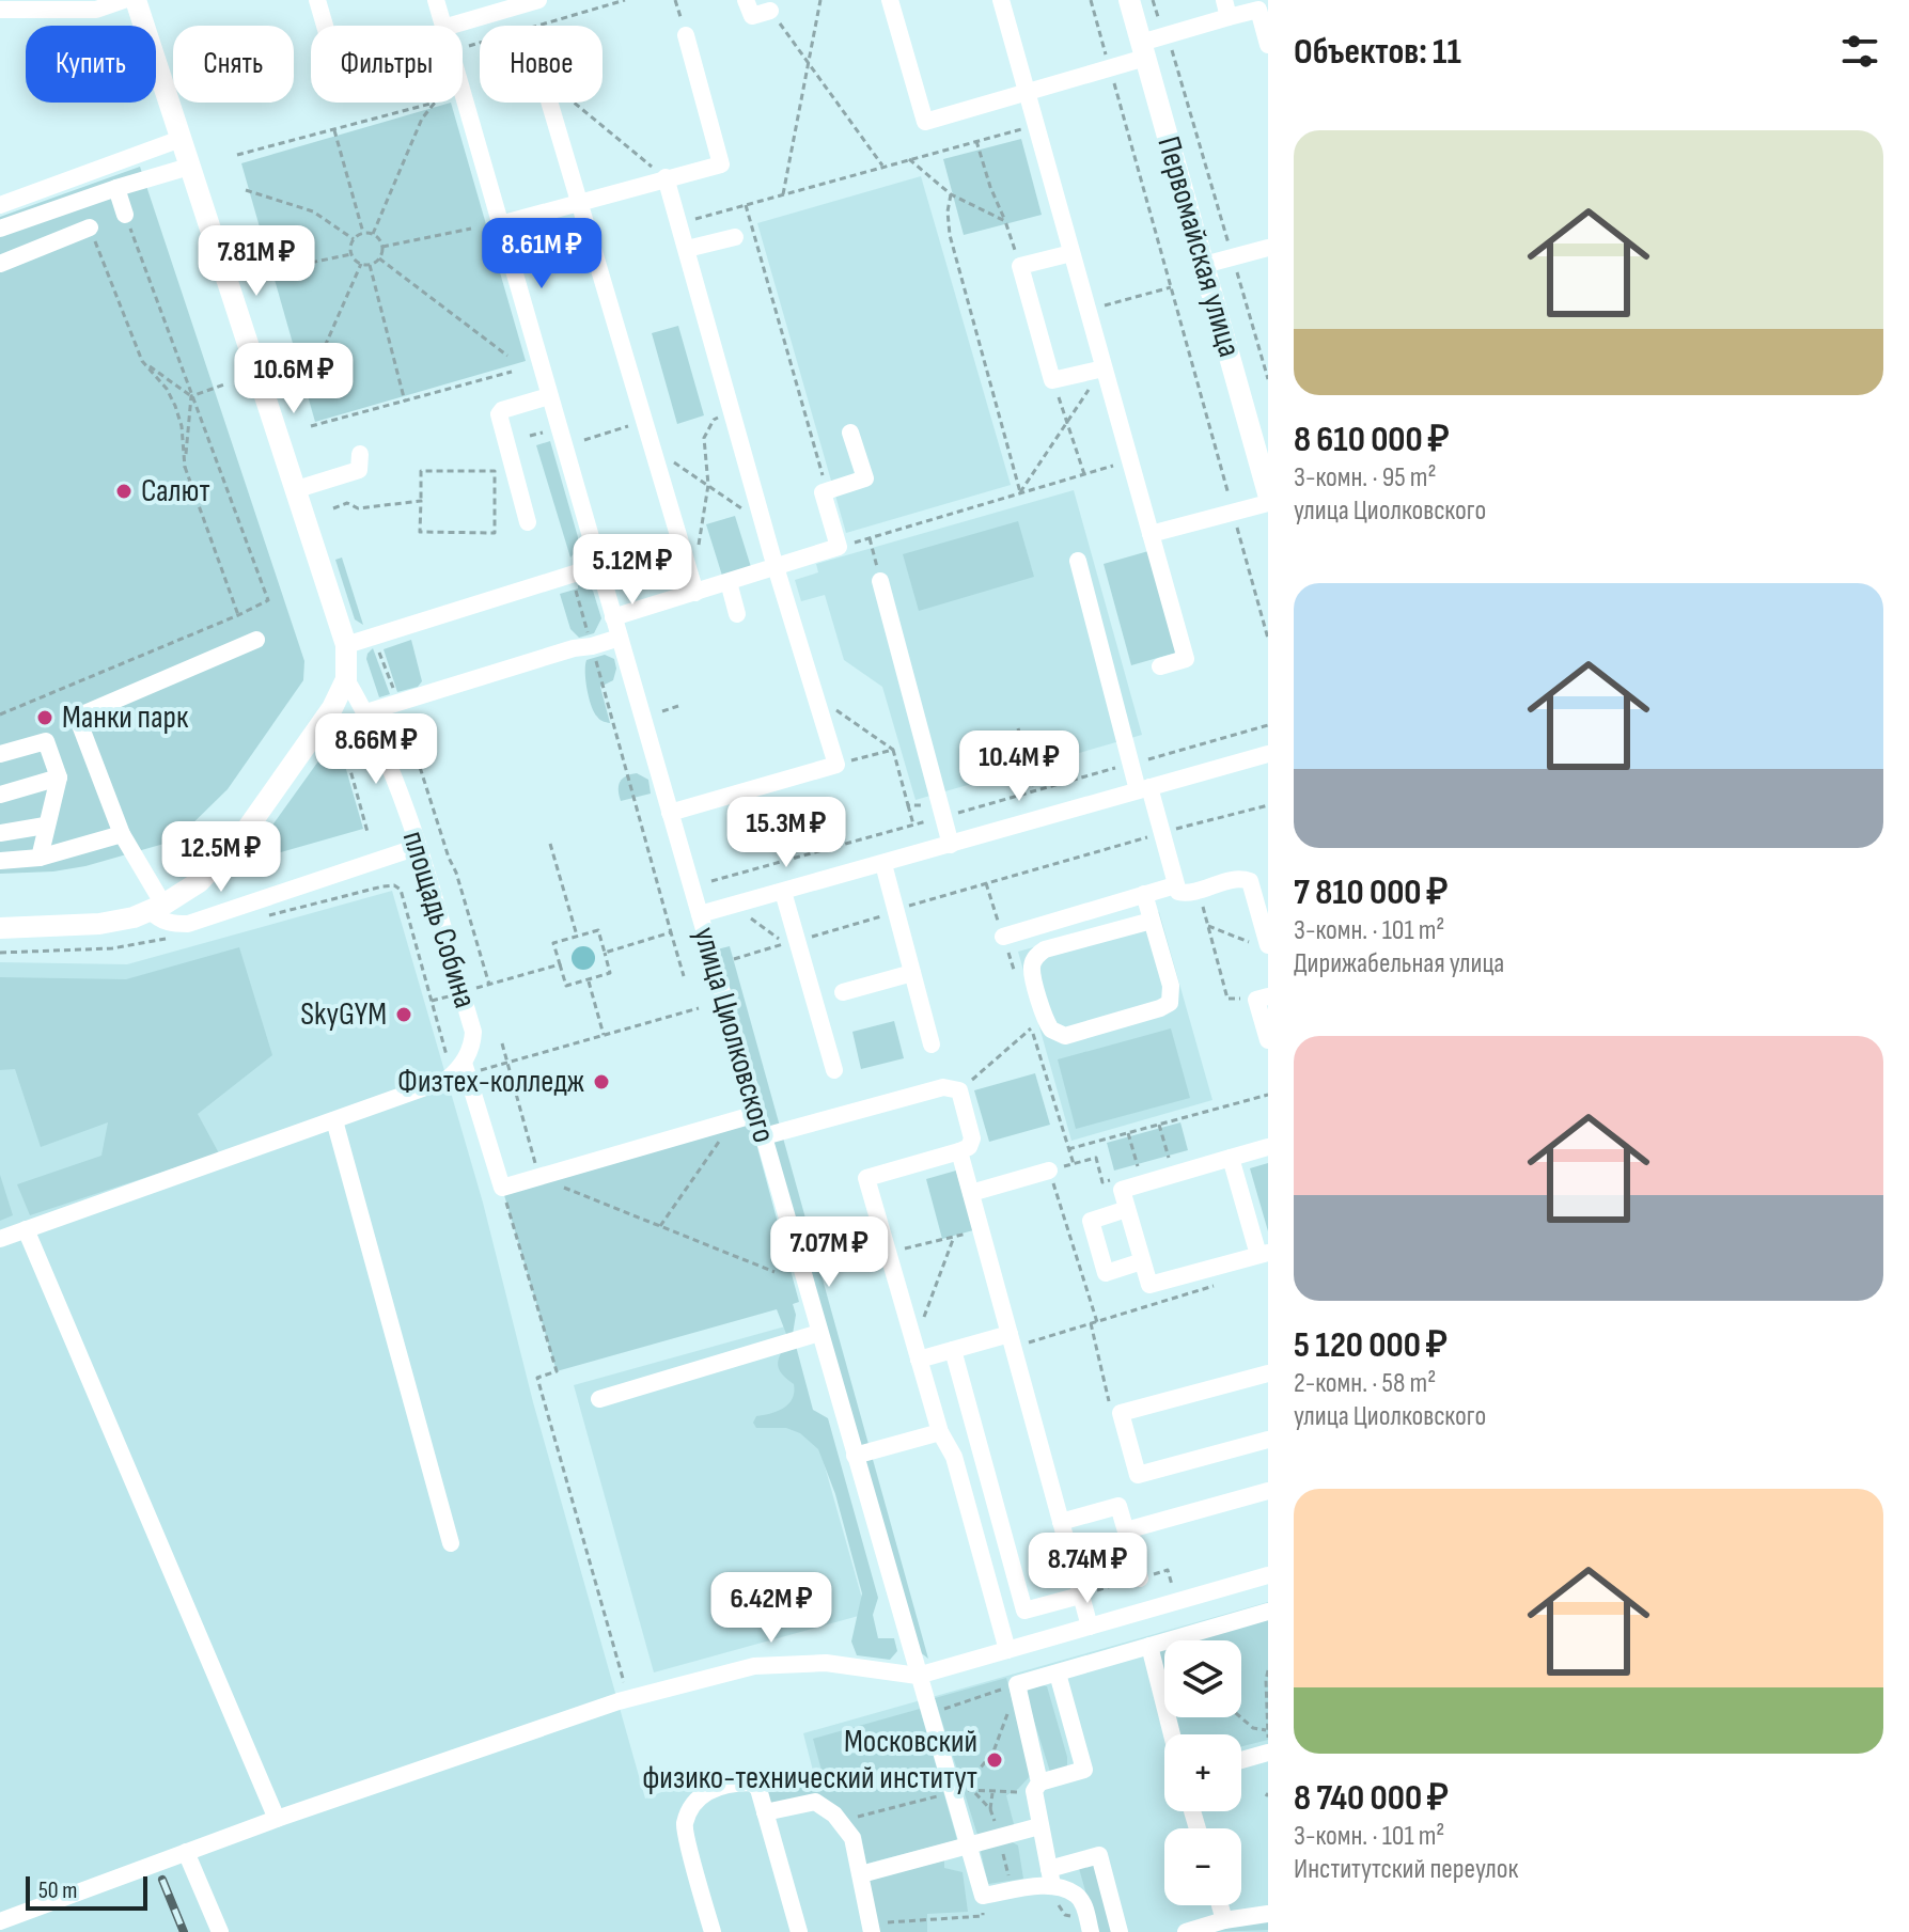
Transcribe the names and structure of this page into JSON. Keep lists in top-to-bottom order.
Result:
{
  "streets": {
    "main road": ["Первомайская улица"],
    "street": ["площадь Собина", "улица Циолковского"]
  },
  "places": [
    "Салют",
    "Манки парк",
    "SkyGYM",
    "Физтех-колледж",
    "Московский физико-технический институт"
  ],
  "scale_bar": "50 m",
  "page": {
    "heading": "Объектов: 11",
    "chip": [
      "Купить",
      "Снять",
      "Фильтры",
      "Новое"
    ],
    "list": [
      {
        "name": "8 610 000 ₽",
        "note": "3-комн. · 95 m² · улица Циолковского"
      },
      {
        "name": "7 810 000 ₽",
        "note": "3-комн. · 101 m² · Дирижабельная улица"
      },
      {
        "name": "5 120 000 ₽",
        "note": "2-комн. · 58 m² · улица Циолковского"
      },
      {
        "name": "8 740 000 ₽",
        "note": "3-комн. · 101 m² · Институтский переулок"
      }
    ],
    "price": [
      "8.61M ₽",
      "7.81M ₽",
      "10.6M ₽",
      "5.12M ₽",
      "8.66M ₽",
      "10.4M ₽",
      "15.3M ₽",
      "12.5M ₽",
      "7.07M ₽",
      "8.74M ₽",
      "6.42M ₽"
    ],
    "map_buttons": ["+", "−"],
    "scale": "50 m"
  }
}
